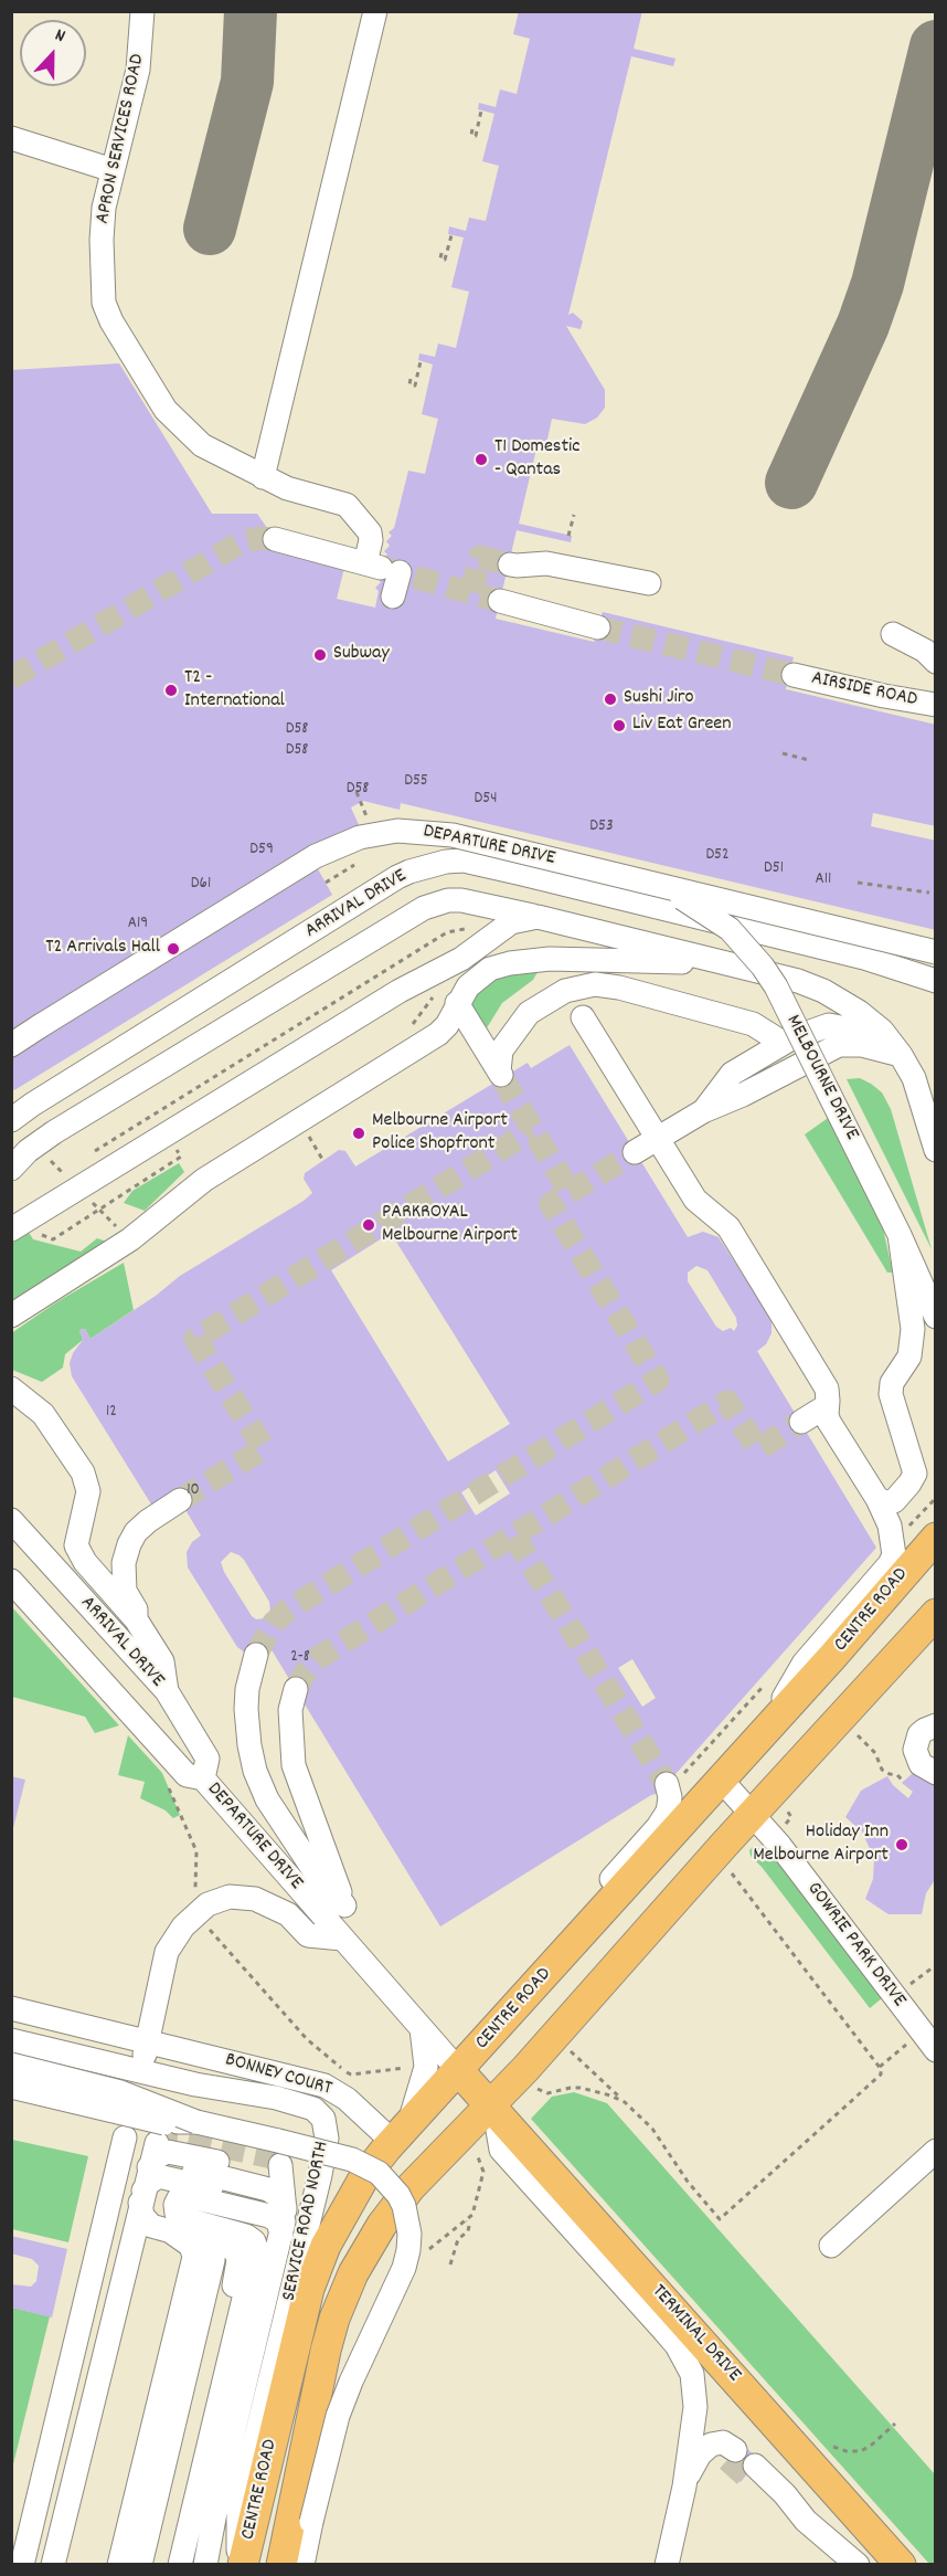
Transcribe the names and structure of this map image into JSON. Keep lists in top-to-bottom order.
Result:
{
  "streets": {
    "main road": ["DEPARTURE DRIVE", "CENTRE ROAD", "TERMINAL DRIVE"],
    "street": [
      "APRON SERVICES ROAD",
      "AIRSIDE ROAD",
      "ARRIVAL DRIVE",
      "MELBOURNE DRIVE",
      "GOWRIE PARK DRIVE",
      "BONNEY COURT",
      "SERVICE ROAD NORTH"
    ]
  },
  "crossings": [
    ["DEPARTURE DRIVE", "ARRIVAL DRIVE"],
    ["DEPARTURE DRIVE", "MELBOURNE DRIVE"],
    ["DEPARTURE DRIVE", "CENTRE ROAD"],
    ["DEPARTURE DRIVE", "TERMINAL DRIVE"],
    ["CENTRE ROAD", "GOWRIE PARK DRIVE"],
    ["CENTRE ROAD", "BONNEY COURT"],
    ["CENTRE ROAD", "SERVICE ROAD NORTH"],
    ["CENTRE ROAD", "TERMINAL DRIVE"]
  ],
  "places": [
    "T1 Domestic - Qantas",
    "Subway",
    "T2 - International",
    "Sushi Jiro",
    "Liv Eat Green",
    "T2 Arrivals Hall",
    "Melbourne Airport Police Shopfront",
    "PARKROYAL Melbourne Airport",
    "Holiday Inn Melbourne Airport"
  ],
  "house_numbers": [
    "D58",
    "D58",
    "D55",
    "D58",
    "D54",
    "D53",
    "D59",
    "D52",
    "D51",
    "A11",
    "D61",
    "A19",
    "12",
    "10",
    "2-8"
  ],
  "north": "top"
}
